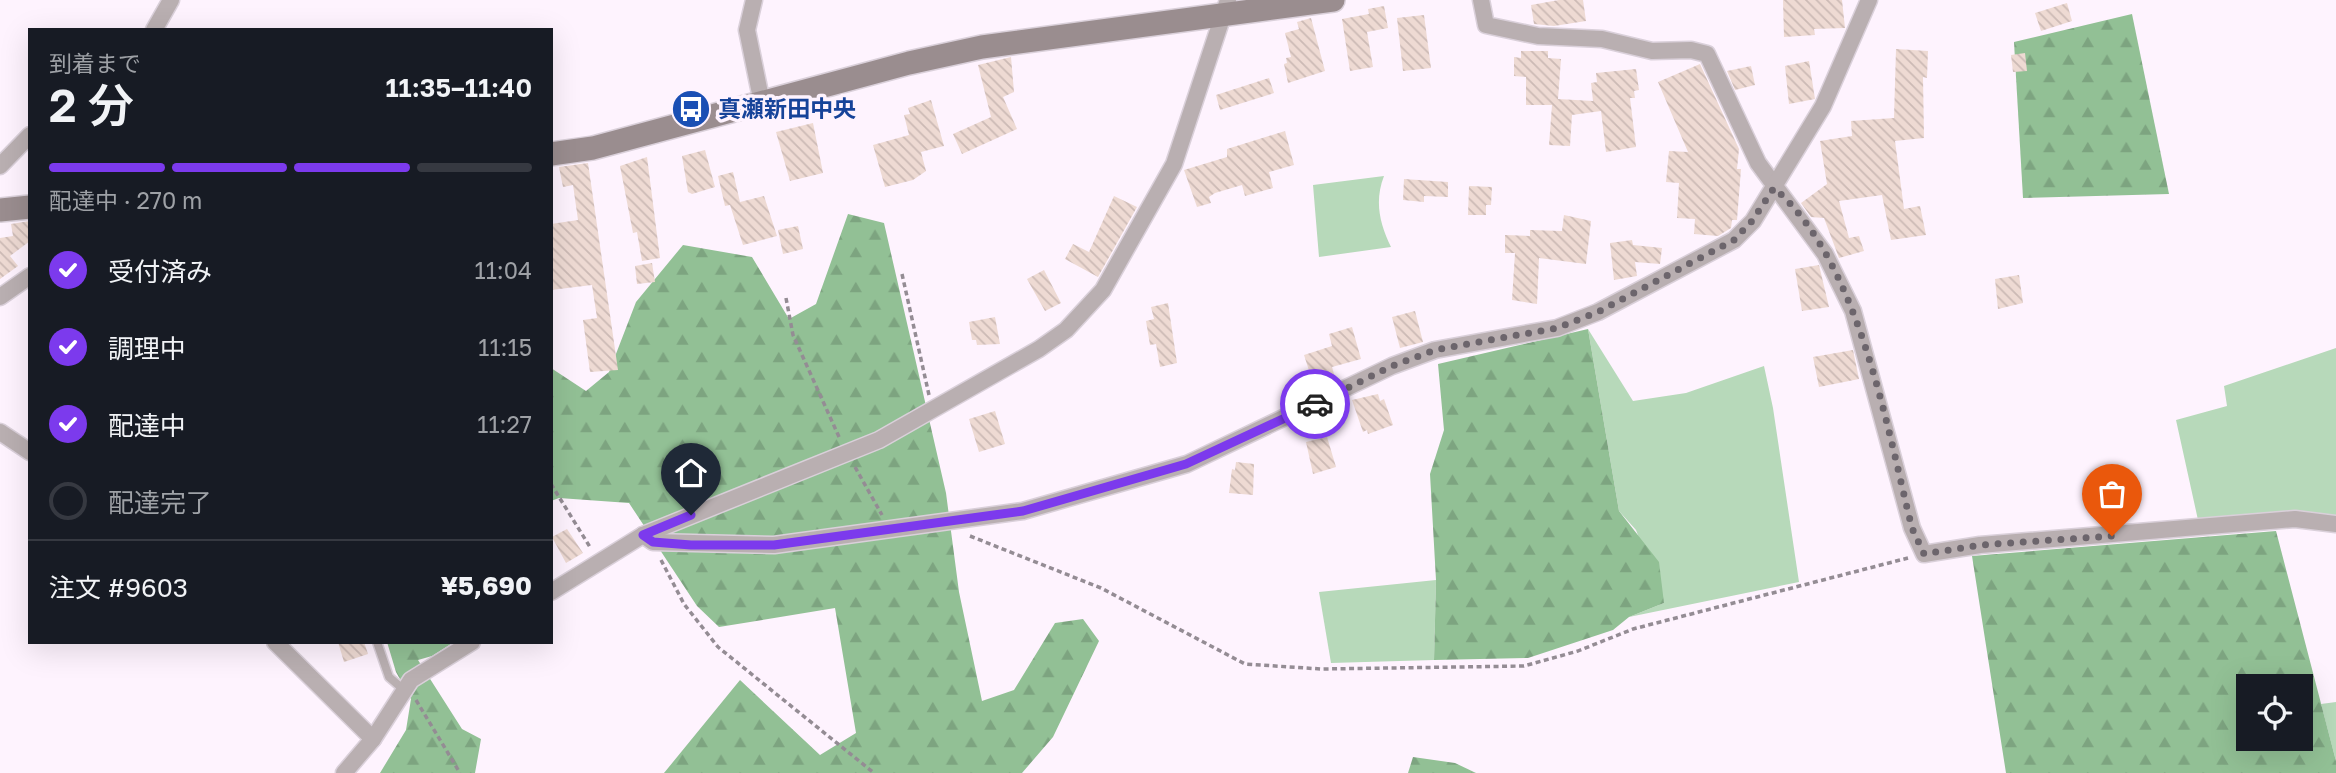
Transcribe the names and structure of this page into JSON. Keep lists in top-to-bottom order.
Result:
{
  "places": {
    "bus stop": ["真瀬新田中央"]
  },
  "page": {
    "heading": ["2 分", "到着まで", "11:35–11:40"],
    "panel": ["注文 #9603", "¥5,690"],
    "bar": "配達中 · 270 m",
    "list": [
      ["受付済み", "11:04"],
      ["調理中", "11:15"],
      ["配達中", "11:27"],
      "配達完了"
    ]
  }
}
